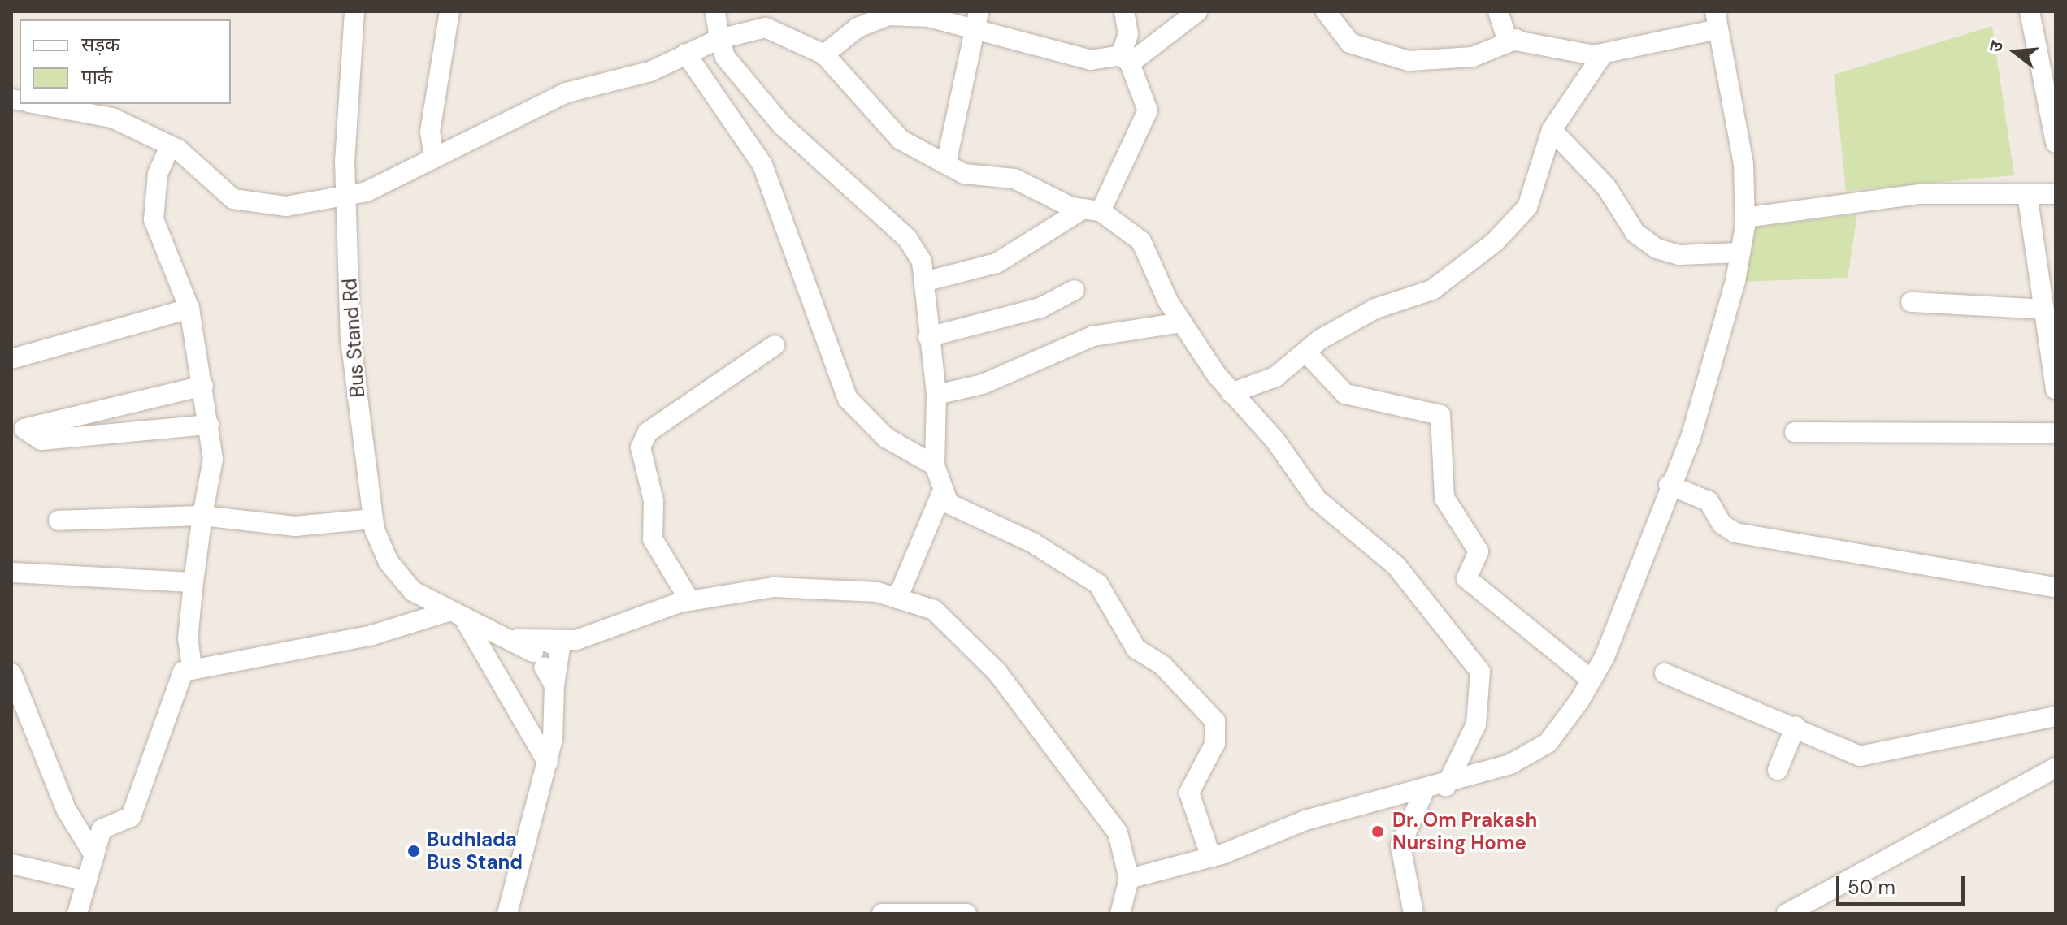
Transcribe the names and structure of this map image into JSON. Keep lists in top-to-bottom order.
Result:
{
  "streets": {
    "street": ["Bus Stand Rd"]
  },
  "places": ["Dr. Om Prakash Nursing Home", "Budhlada Bus Stand"],
  "legend": ["सड़क", "पार्क"],
  "scale_bar": "50 m",
  "north": "left"
}
